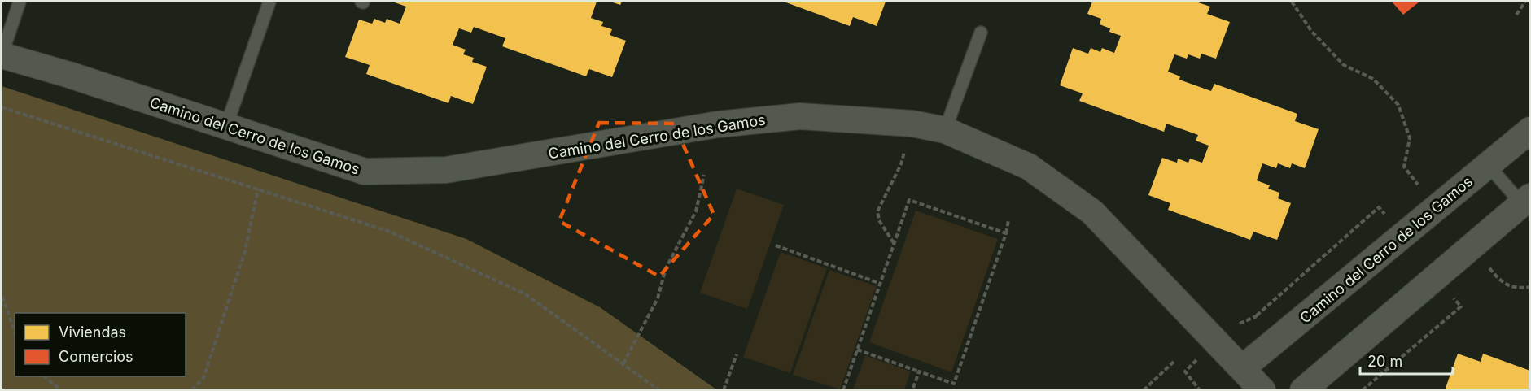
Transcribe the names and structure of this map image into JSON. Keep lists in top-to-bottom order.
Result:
{
  "streets": {
    "street": ["Camino del Cerro de los Gamos"]
  },
  "legend": ["Viviendas", "Comercios"],
  "scale_bar": "20 m"
}
